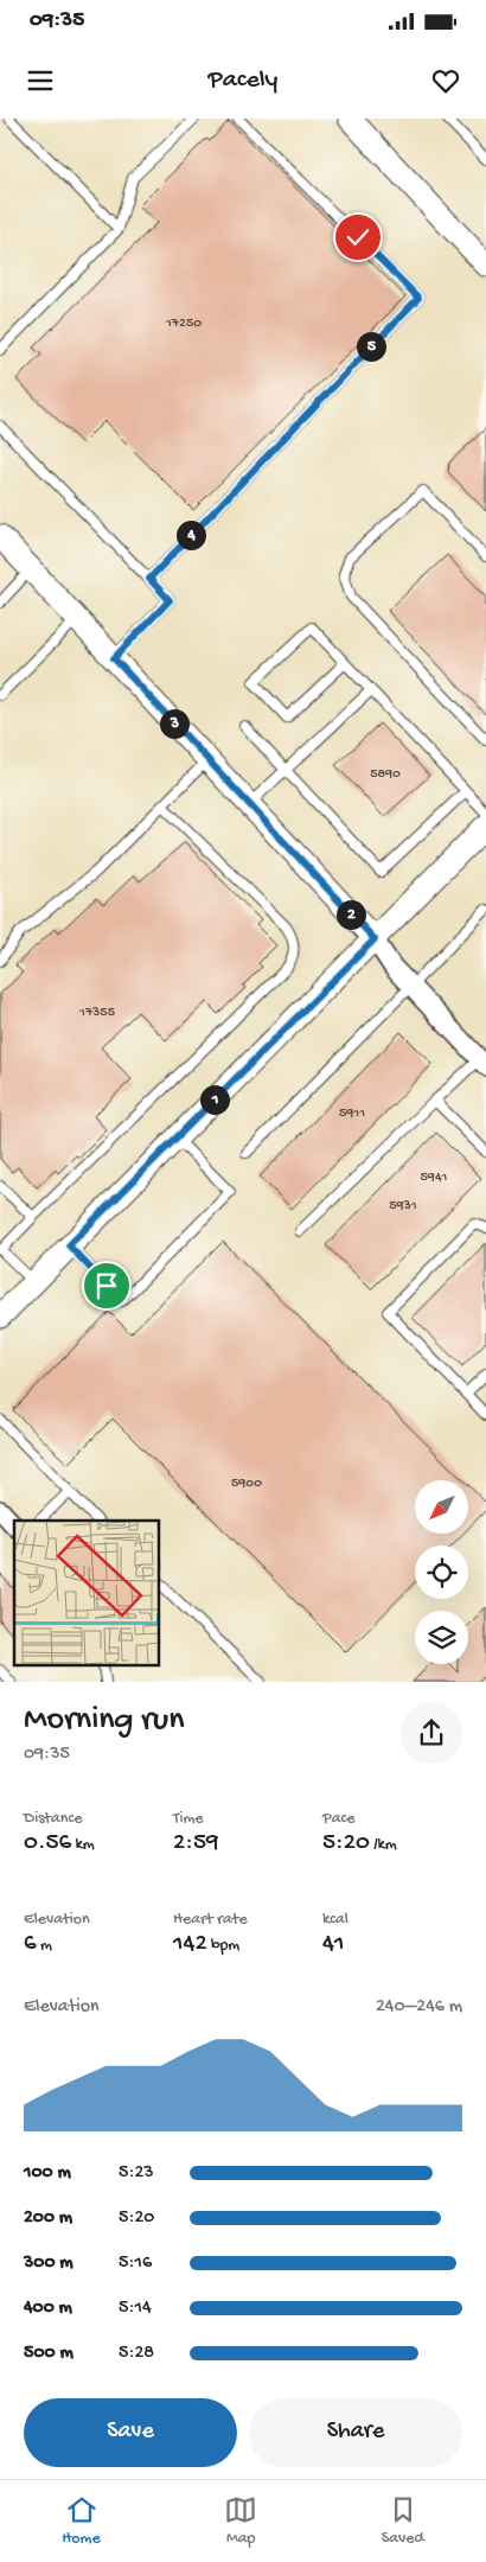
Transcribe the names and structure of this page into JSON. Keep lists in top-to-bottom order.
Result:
{
  "house_numbers": [
    "17250",
    "5890",
    "17355",
    "5911",
    "5941",
    "5931",
    "5900"
  ],
  "north": "bottom left",
  "page": {
    "status": "09:35",
    "header": "Pacely",
    "pins": [
      "5",
      "4",
      "3",
      "2",
      "1"
    ],
    "heading": ["Morning run", "09:35"],
    "stats": [
      ["Distance", "0.56 km"],
      ["Time", "2:59"],
      ["Pace", "5:20 /km"],
      ["Elevation", "6 m"],
      ["Heart rate", "142 bpm"],
      ["kcal", "41"]
    ],
    "chart": ["Elevation", "240–246 m"],
    "list": [
      {
        "name": "100 m",
        "note": "5:23"
      },
      {
        "name": "200 m",
        "note": "5:20"
      },
      {
        "name": "300 m",
        "note": "5:16"
      },
      {
        "name": "400 m",
        "note": "5:14"
      },
      {
        "name": "500 m",
        "note": "5:28"
      }
    ],
    "buttons": ["Save", "Share"],
    "tabs": ["Home", "Map", "Saved"]
  }
}
